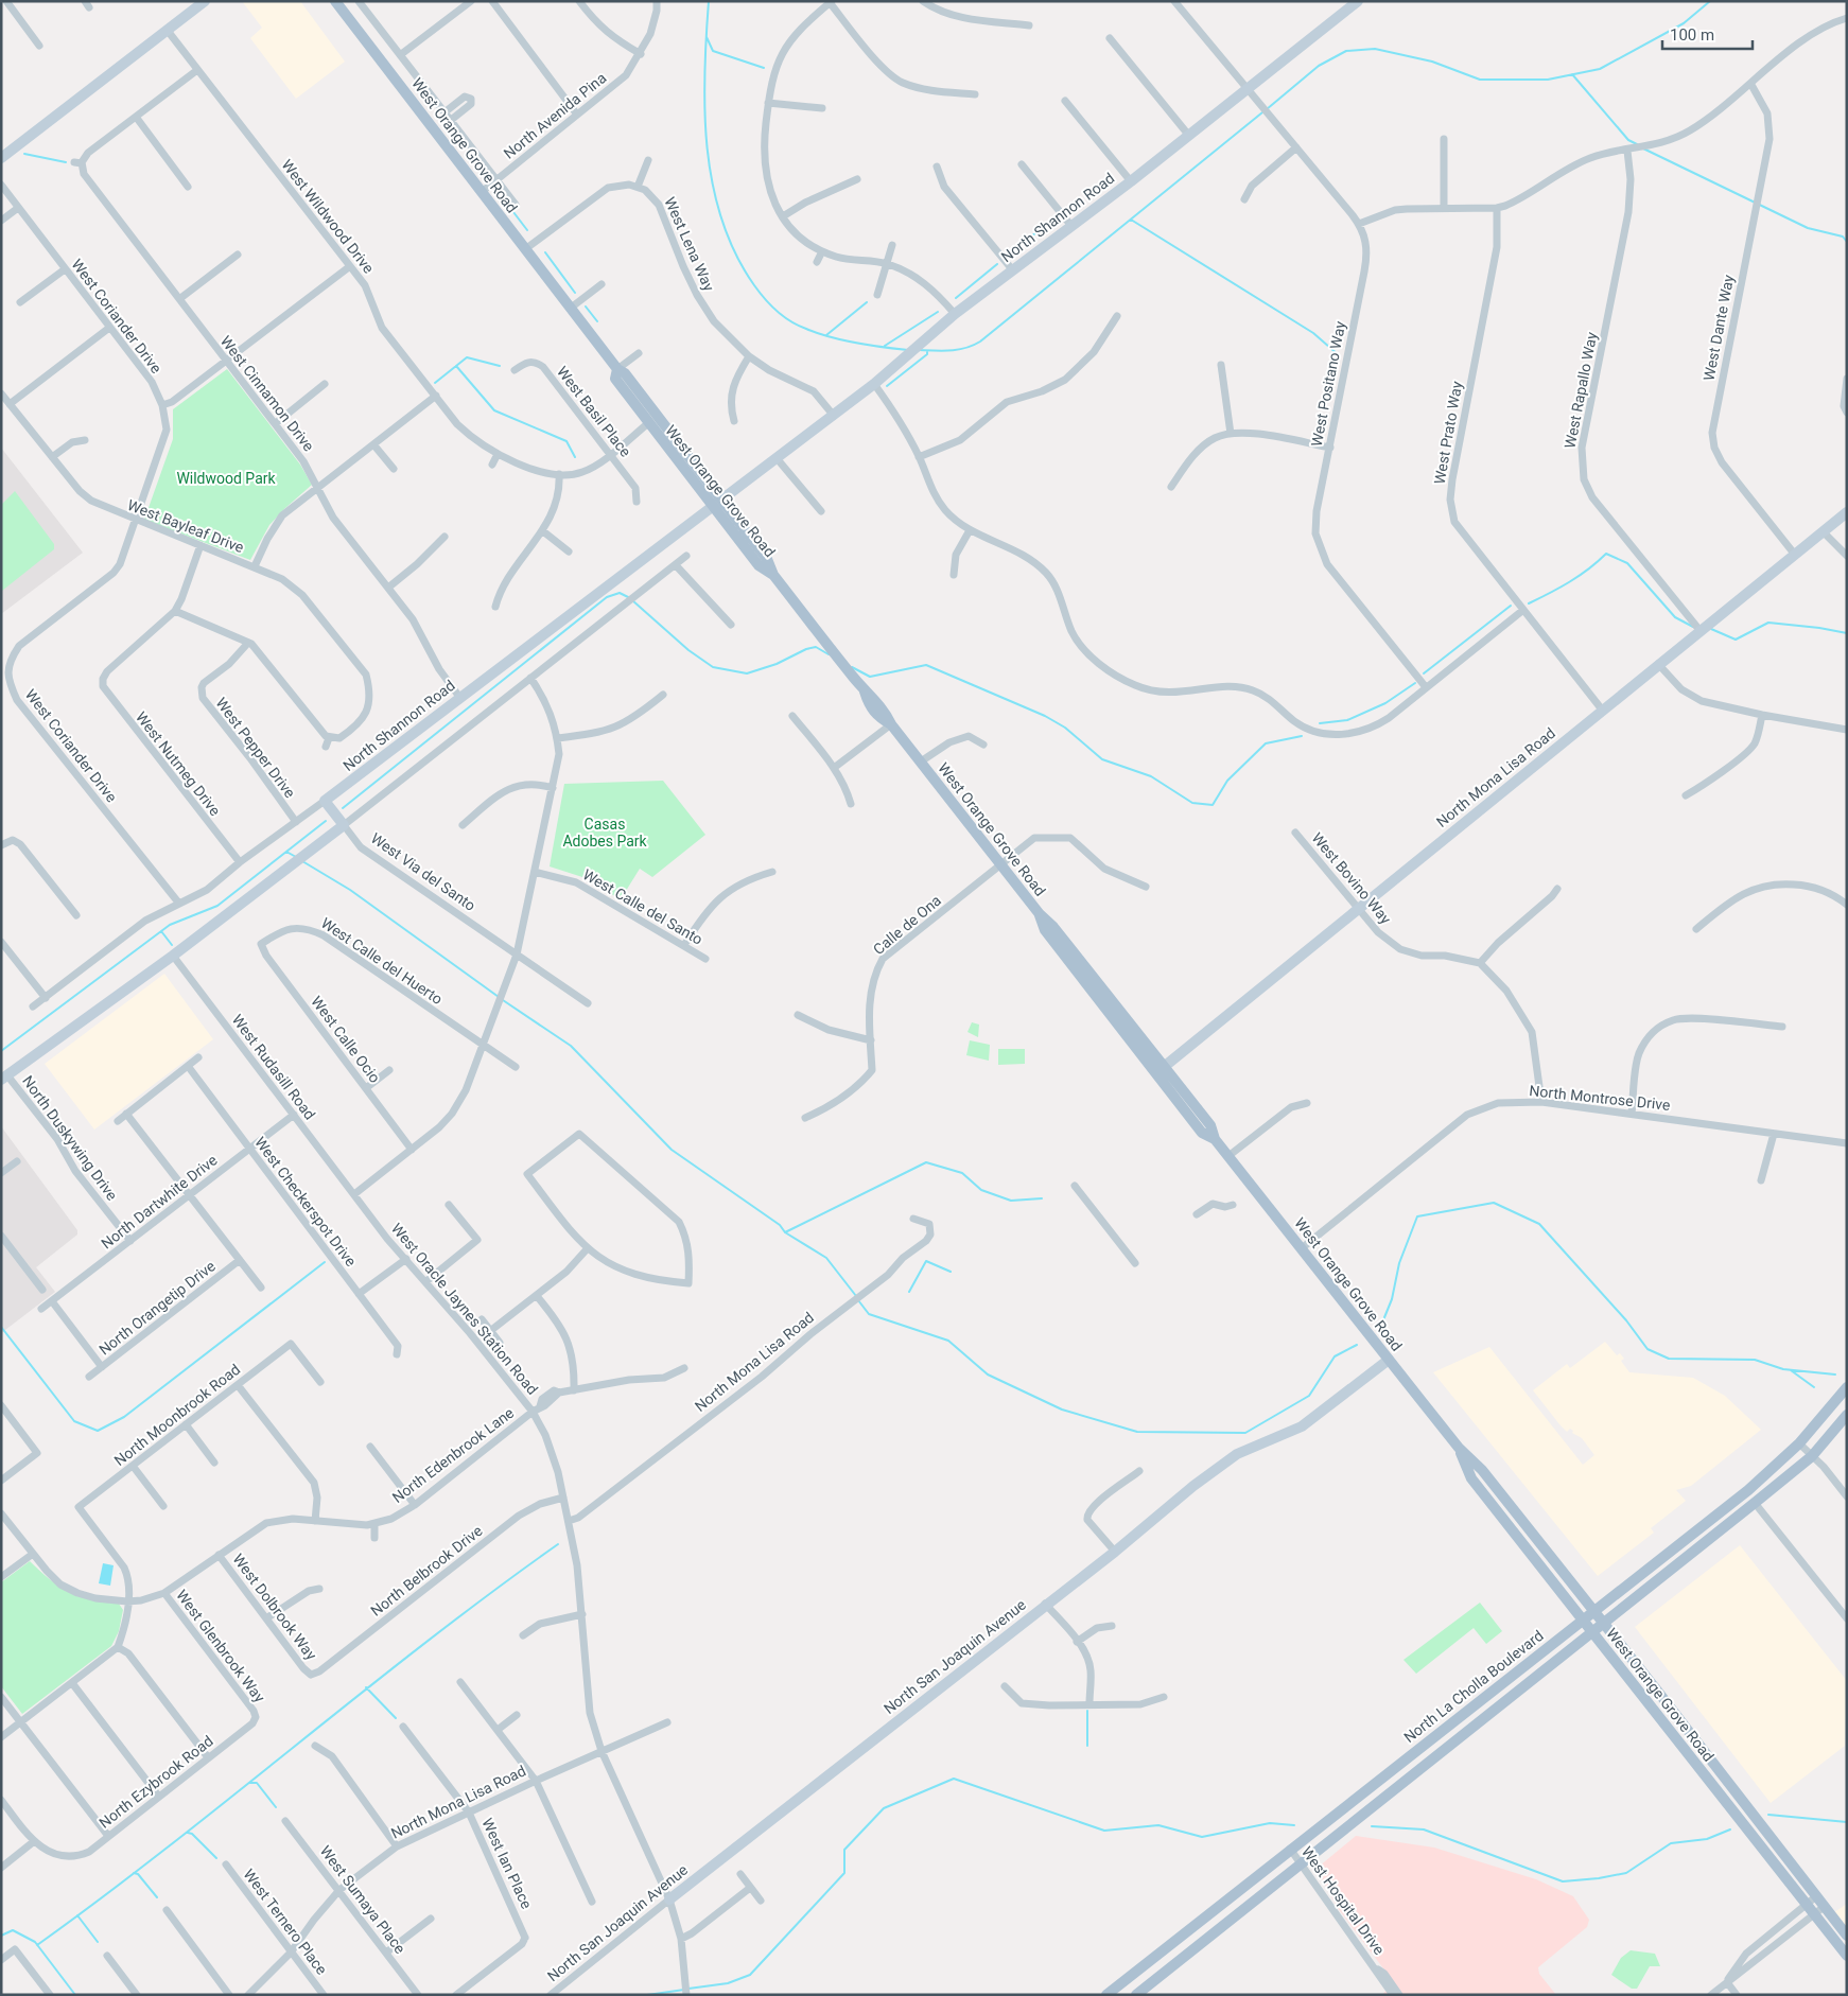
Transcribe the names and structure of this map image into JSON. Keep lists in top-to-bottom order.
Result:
{
  "streets": {
    "main road": ["West Orange Grove Road", "North La Cholla Boulevard"],
    "street": [
      "North Avenida Pina",
      "West Wildwood Drive",
      "North Shannon Road",
      "West Lena Way",
      "West Coriander Drive",
      "West Dante Way",
      "West Positano Way",
      "West Rapallo Way",
      "West Cinnamon Drive",
      "West Basil Place",
      "West Prato Way",
      "West Bayleaf Drive",
      "West Pepper Drive",
      "West Nutmeg Drive",
      "North Mona Lisa Road",
      "West Via del Santo",
      "West Bovino Way",
      "West Calle del Santo",
      "Calle de Ona",
      "West Calle del Huerto",
      "West Calle Ocio",
      "West Rudasill Road",
      "North Montrose Drive",
      "North Duskywing Drive",
      "North Dartwhite Drive",
      "West Checkerspot Drive",
      "North Orangetip Drive",
      "West Oracle Jaynes Station Road",
      "North Moonbrook Road",
      "North Edenbrook Lane",
      "North Belbrook Drive",
      "West Dolbrook Way",
      "West Glenbrook Way",
      "North San Joaquin Avenue",
      "North Ezybrook Road",
      "West Ian Place",
      "West Sumaya Place",
      "West Hospital Drive",
      "West Ternero Place"
    ]
  },
  "crossings": [
    ["North Avenida Pina", "West Orange Grove Road"],
    ["West Orange Grove Road", "West Wildwood Drive"],
    ["West Orange Grove Road", "North Shannon Road"],
    ["West Orange Grove Road", "North Mona Lisa Road"],
    ["West Orange Grove Road", "Calle de Ona"],
    ["West Orange Grove Road", "North Montrose Drive"],
    ["West Orange Grove Road", "North San Joaquin Avenue"],
    ["West Orange Grove Road", "North La Cholla Boulevard"],
    ["West Wildwood Drive", "West Basil Place"],
    ["North Shannon Road", "West Lena Way"],
    ["North Shannon Road", "West Coriander Drive"],
    ["North Shannon Road", "West Positano Way"],
    ["North Shannon Road", "West Cinnamon Drive"],
    ["North Shannon Road", "West Pepper Drive"],
    ["North Shannon Road", "West Nutmeg Drive"],
    ["North Shannon Road", "West Via del Santo"],
    ["West Coriander Drive", "West Bayleaf Drive"],
    ["West Dante Way", "North Mona Lisa Road"],
    ["West Rapallo Way", "North Mona Lisa Road"],
    ["West Prato Way", "North Mona Lisa Road"],
    ["North Mona Lisa Road", "West Bovino Way"],
    ["North Mona Lisa Road", "West Oracle Jaynes Station Road"],
    ["North Mona Lisa Road", "West Ian Place"],
    ["North Mona Lisa Road", "West Sumaya Place"],
    ["North Mona Lisa Road", "West Ternero Place"],
    ["West Calle del Huerto", "West Calle Ocio"],
    ["West Rudasill Road", "North Dartwhite Drive"],
    ["West Rudasill Road", "West Oracle Jaynes Station Road"],
    ["North Duskywing Drive", "North Dartwhite Drive"],
    ["North Dartwhite Drive", "West Checkerspot Drive"],
    ["West Oracle Jaynes Station Road", "North Edenbrook Lane"],
    ["West Oracle Jaynes Station Road", "North Belbrook Drive"],
    ["West Oracle Jaynes Station Road", "North San Joaquin Avenue"],
    ["North Moonbrook Road", "North Edenbrook Lane"],
    ["North Edenbrook Lane", "West Dolbrook Way"],
    ["North Edenbrook Lane", "West Glenbrook Way"],
    ["North Belbrook Drive", "West Dolbrook Way"],
    ["West Glenbrook Way", "North Ezybrook Road"],
    ["North La Cholla Boulevard", "West Hospital Drive"]
  ],
  "parks": ["Wildwood Park", "Casas Adobes Park"],
  "scale_bar": "100 m"
}
